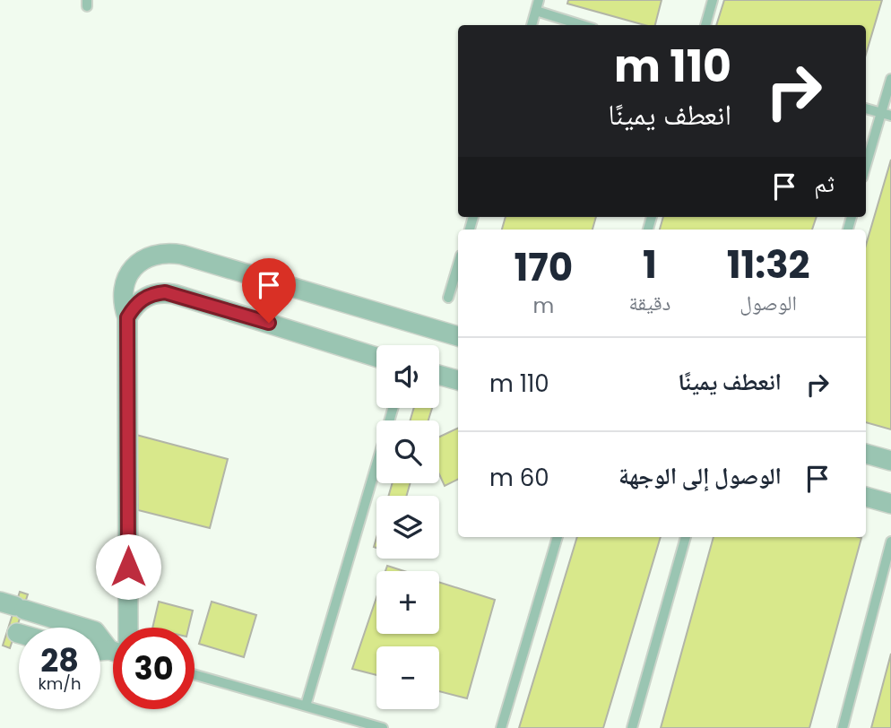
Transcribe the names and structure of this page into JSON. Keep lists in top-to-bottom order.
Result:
{
  "page": {
    "turn": ["110 m", "انعطف يمينًا"],
    "then": "ثم",
    "eta": [
      "11:32",
      "الوصول",
      "1",
      "دقيقة",
      "170",
      "m"
    ],
    "list": [
      {
        "name": "انعطف يمينًا",
        "value": "110 m"
      },
      {
        "name": "الوصول إلى الوجهة",
        "value": "60 m"
      }
    ],
    "map_buttons": ["+", "−"],
    "speed": "28 km/h",
    "limit": "30"
  }
}
